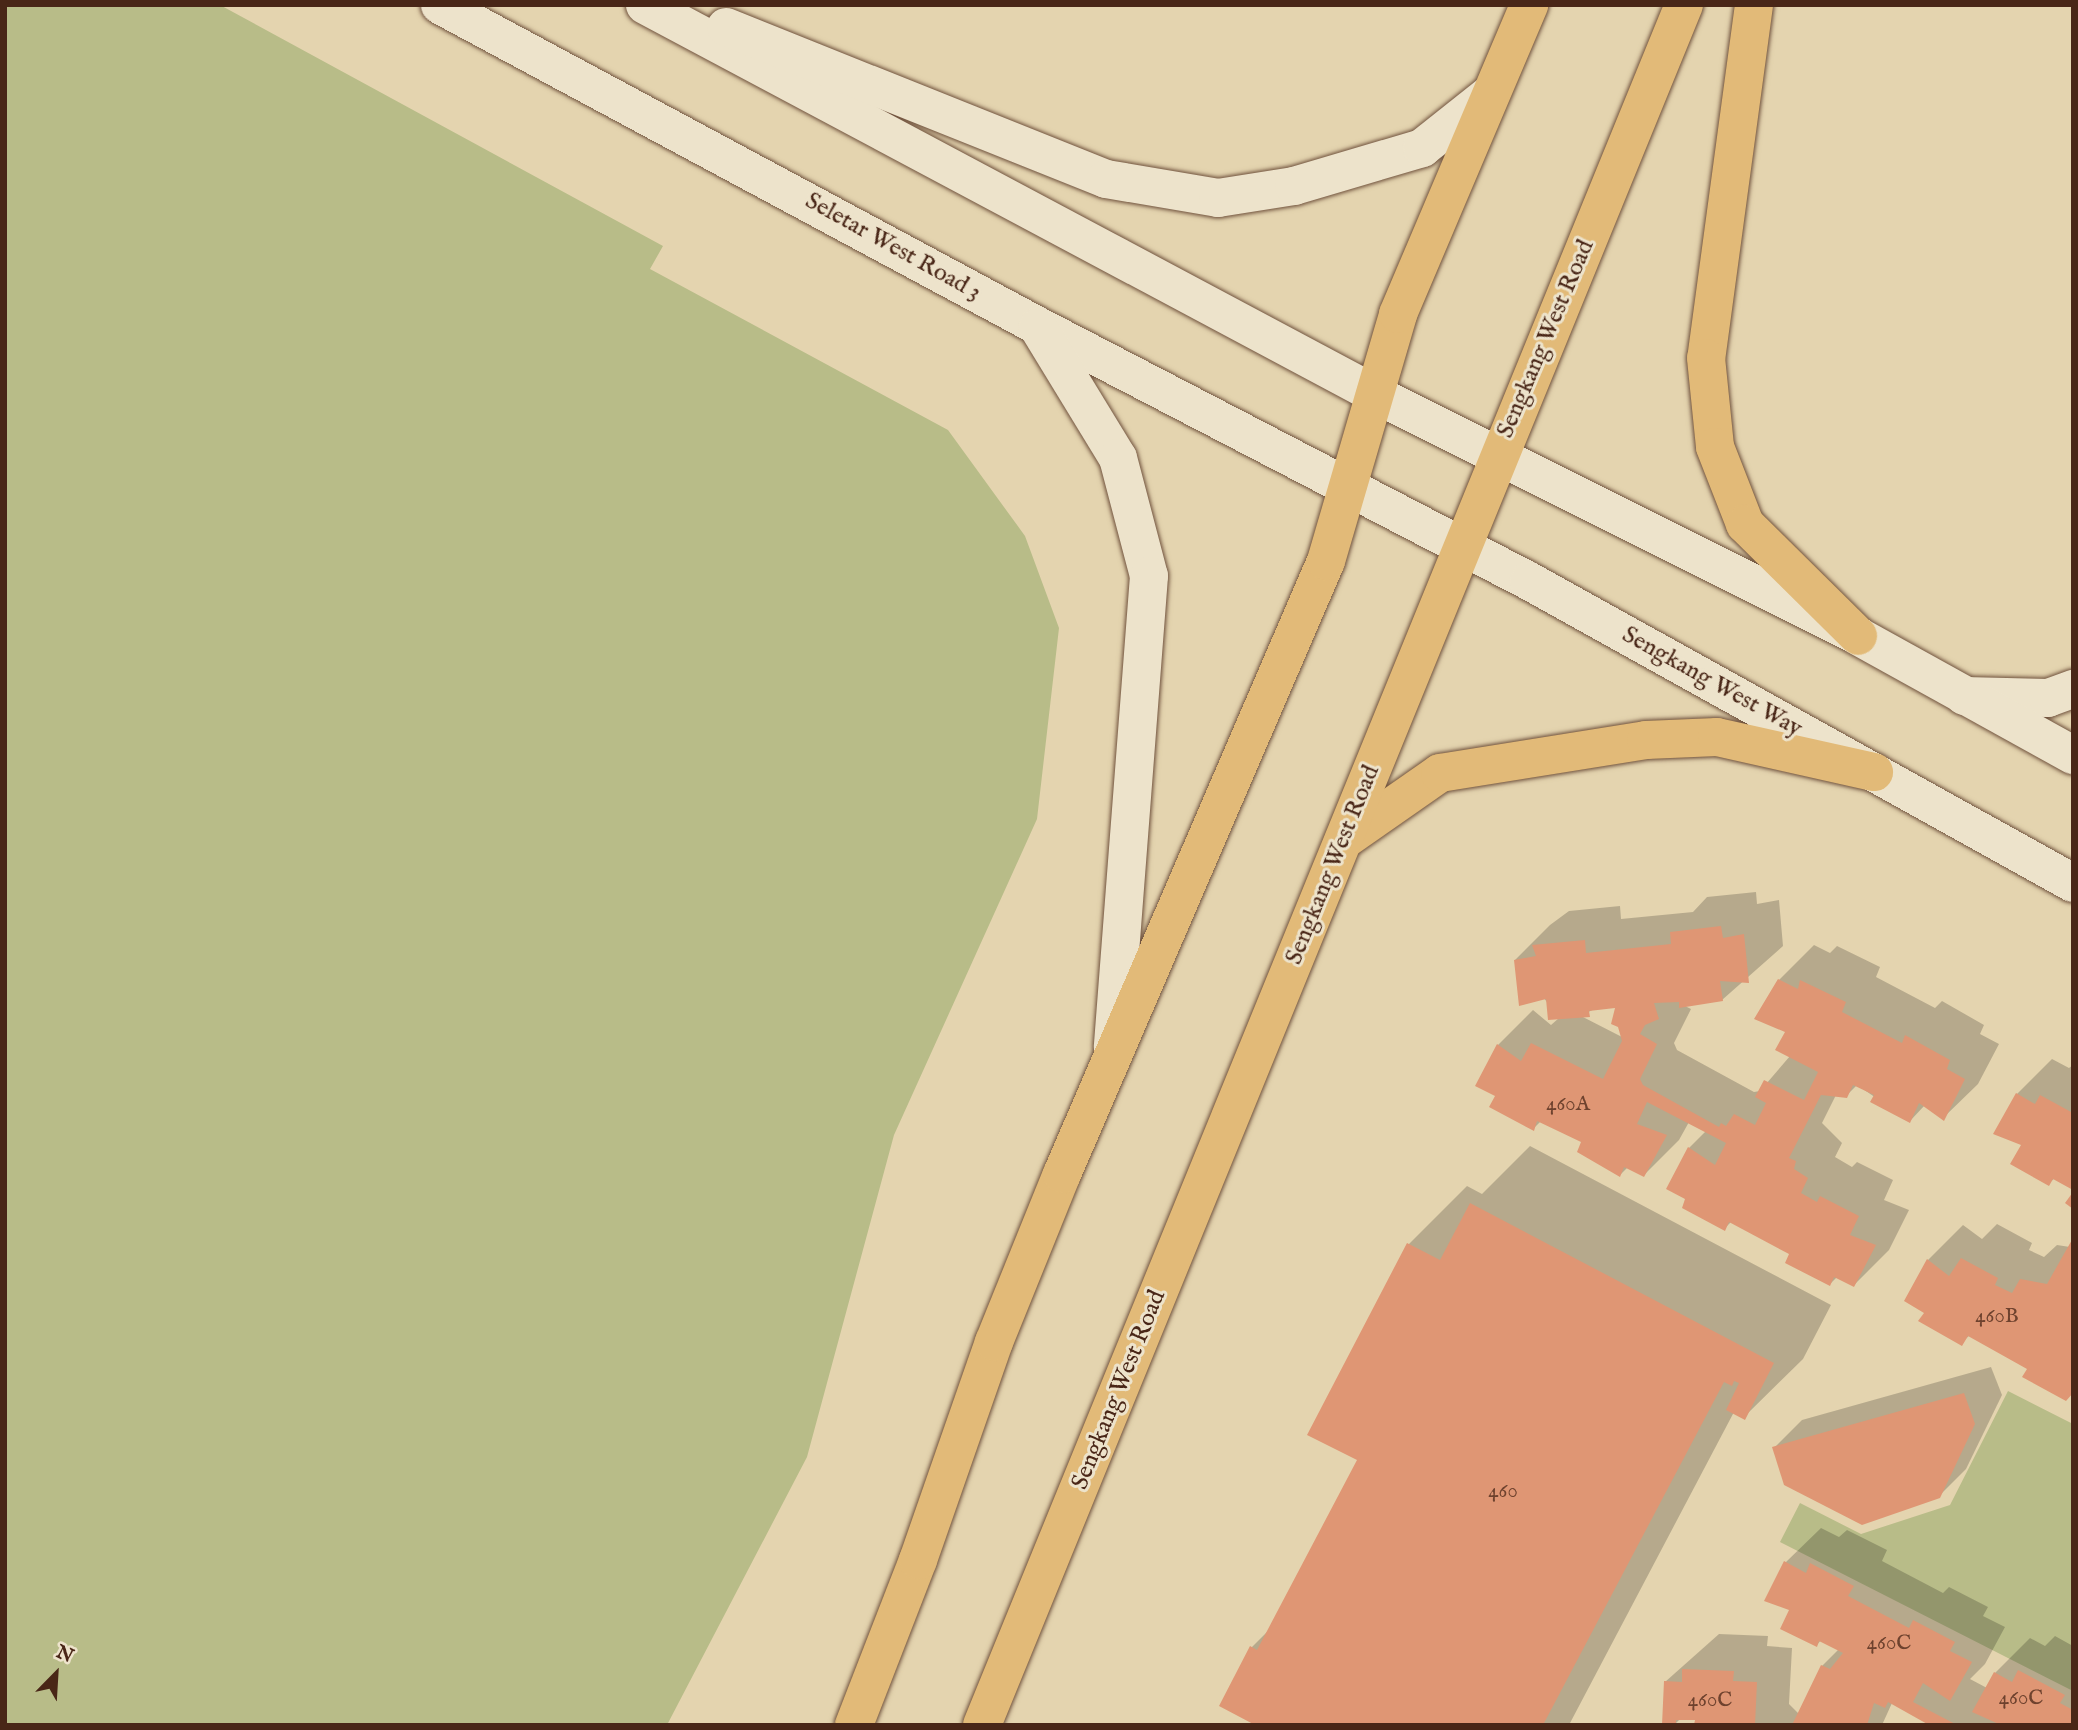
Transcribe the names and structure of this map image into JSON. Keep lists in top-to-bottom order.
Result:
{
  "streets": {
    "main road": ["Seletar West Road 3", "Sengkang West Road", "Sengkang West Way"]
  },
  "crossings": [
    ["Seletar West Road 3", "Sengkang West Way"],
    ["Sengkang West Road", "Sengkang West Way"]
  ],
  "house_numbers": [
    "460A",
    "460B",
    "460",
    "460C",
    "460C",
    "460C"
  ],
  "north": "top right"
}
